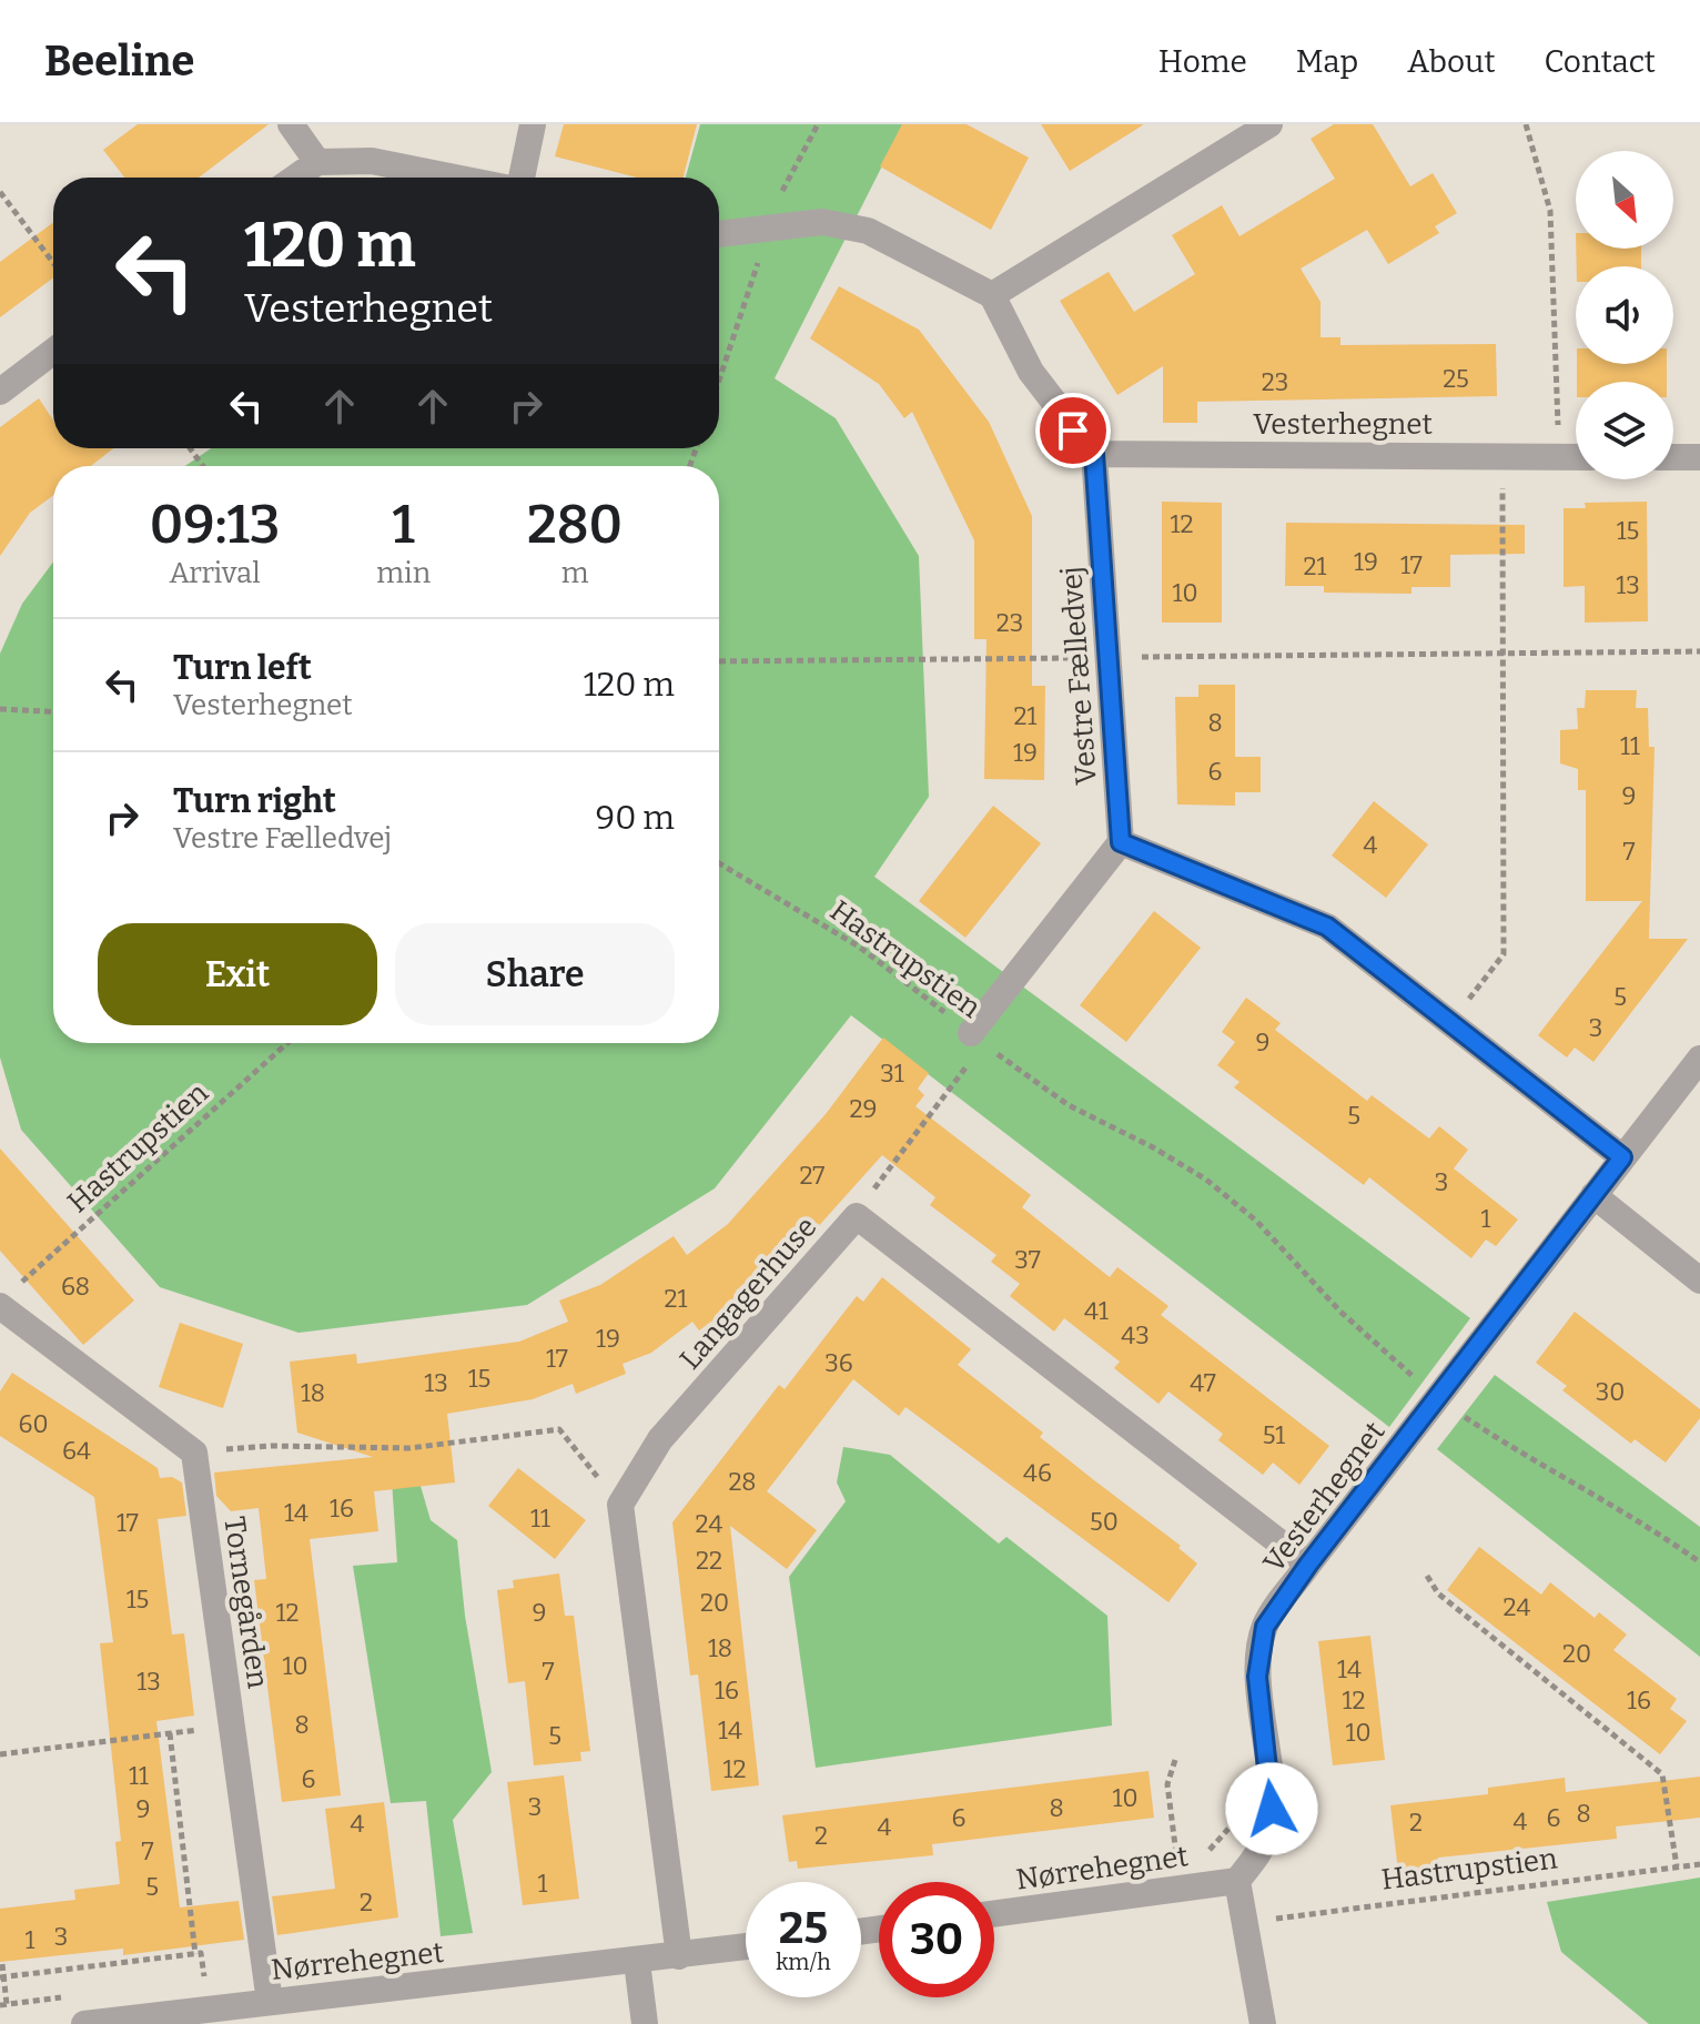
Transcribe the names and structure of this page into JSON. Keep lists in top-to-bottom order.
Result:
{
  "streets": {
    "street": [
      "Vesterhegnet",
      "Vestre Fælledvej",
      "Langagerhuse",
      "Tornegården",
      "Nørrehegnet"
    ],
    "path": ["Hastrupstien"]
  },
  "crossings": [
    ["Vesterhegnet", "Vestre Fælledvej"],
    ["Vesterhegnet", "Langagerhuse"],
    ["Vesterhegnet", "Nørrehegnet"],
    ["Hastrupstien", "Langagerhuse"],
    ["Tornegården", "Nørrehegnet"]
  ],
  "house_numbers": [
    "25",
    "23",
    "12",
    "15",
    "19",
    "17",
    "21",
    "13",
    "10",
    "23",
    "21",
    "8",
    "11",
    "19",
    "6",
    "9",
    "4",
    "7",
    "5",
    "3",
    "9",
    "31",
    "29",
    "5",
    "27",
    "3",
    "1",
    "37",
    "68",
    "21",
    "41",
    "43",
    "19",
    "17",
    "36",
    "15",
    "13",
    "47",
    "30",
    "18",
    "60",
    "51",
    "64",
    "46",
    "28",
    "16",
    "14",
    "11",
    "50",
    "17",
    "24",
    "22",
    "15",
    "20",
    "24",
    "12",
    "9",
    "18",
    "20",
    "10",
    "14",
    "7",
    "13",
    "16",
    "12",
    "16",
    "8",
    "14",
    "10",
    "5",
    "12",
    "11",
    "6",
    "10",
    "3",
    "8",
    "9",
    "8",
    "6",
    "6",
    "4",
    "2",
    "4",
    "4",
    "2",
    "7",
    "1",
    "5",
    "2",
    "3",
    "1"
  ],
  "north": "bottom right",
  "page": {
    "header": "Beeline",
    "nav": [
      "Home",
      "Map",
      "About",
      "Contact"
    ],
    "turn": ["120 m", "Vesterhegnet"],
    "eta": [
      "09:13",
      "Arrival",
      "1",
      "min",
      "280",
      "m"
    ],
    "list": [
      {
        "name": "Turn left",
        "note": "Vesterhegnet",
        "value": "120 m"
      },
      {
        "name": "Turn right",
        "note": "Vestre Fælledvej",
        "value": "90 m"
      }
    ],
    "buttons": ["Exit", "Share"],
    "speed": "25 km/h",
    "limit": "30"
  }
}
